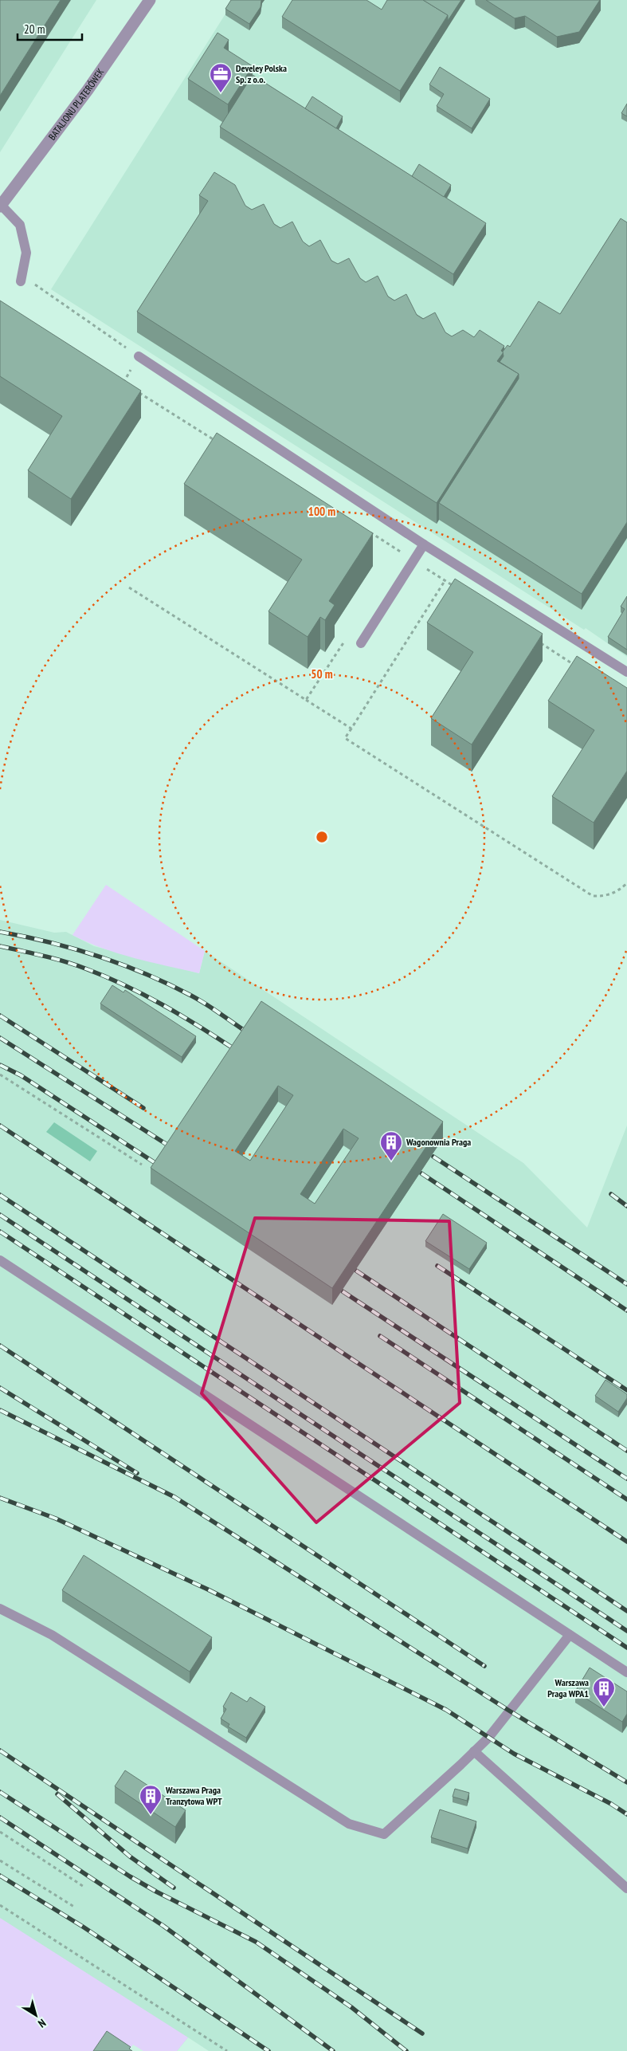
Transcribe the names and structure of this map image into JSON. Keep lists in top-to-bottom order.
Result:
{
  "streets": {
    "street": ["BATALIONU PLATERÓWEK"]
  },
  "places": {
    "office": ["Develey Polska Sp. z o.o."],
    "building": ["Wagonownia Praga", "Warszawa Praga WPA1", "Warszawa Praga Tranzytowa WPT"]
  },
  "scale_bar": "20 m",
  "north": "bottom right",
  "rings": ["100 m", "50 m"]
}
